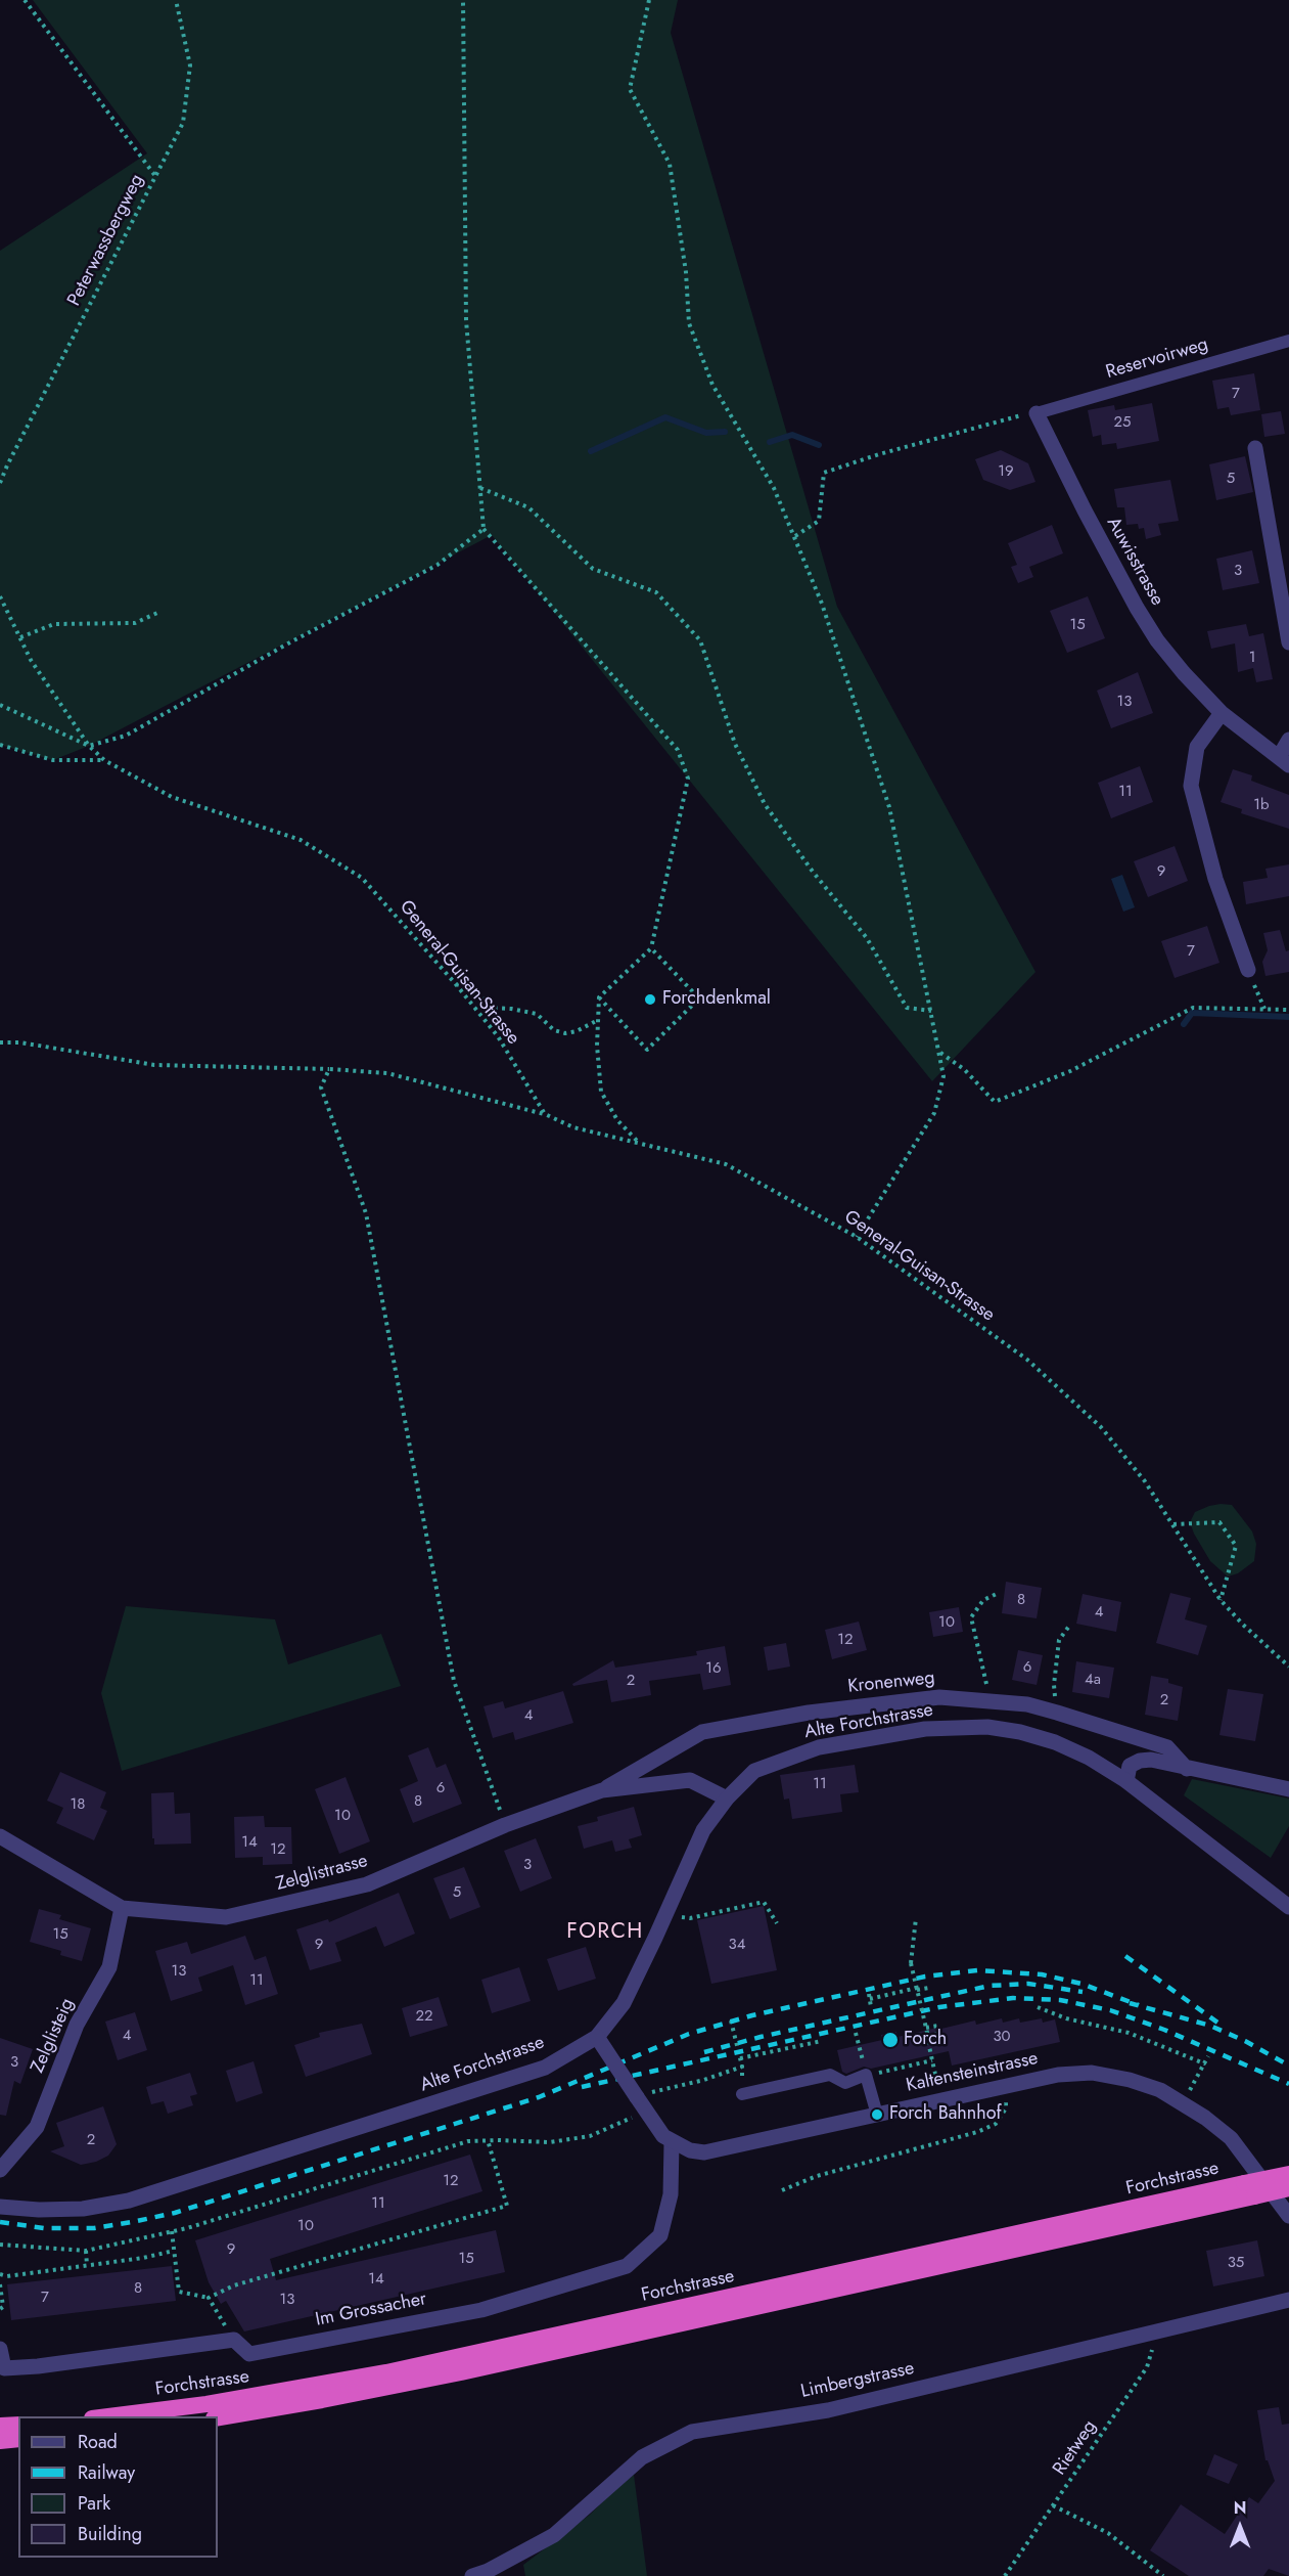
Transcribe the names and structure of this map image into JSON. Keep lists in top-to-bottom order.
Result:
{
  "streets": {
    "highway": ["Forchstrasse"],
    "street": [
      "Auwisstrasse",
      "Kronenweg",
      "Alte Forchstrasse",
      "Zelglistrasse",
      "Zelglisteig",
      "Kaltensteinstrasse",
      "Im Grossacher",
      "Limbergstrasse"
    ],
    "lane": ["Reservoirweg"],
    "path": ["Peterwassbergweg", "General-Guisan-Strasse", "Rietweg"]
  },
  "crossings": [
    ["Reservoirweg", "Auwisstrasse"],
    ["Kronenweg", "Zelglistrasse"],
    ["Alte Forchstrasse", "Zelglistrasse"],
    ["Zelglistrasse", "Zelglisteig"],
    ["Kaltensteinstrasse", "Im Grossacher"],
    ["Limbergstrasse", "Rietweg"]
  ],
  "districts": ["FORCH"],
  "places": ["Forchdenkmal", "Forch", "Forch Bahnhof"],
  "house_numbers": [
    "7",
    "25",
    "19",
    "5",
    "3",
    "15",
    "1",
    "13",
    "11",
    "1b",
    "9",
    "7",
    "8",
    "4",
    "10",
    "12",
    "6",
    "16",
    "4a",
    "2",
    "2",
    "4",
    "11",
    "6",
    "8",
    "18",
    "10",
    "14",
    "12",
    "3",
    "5",
    "15",
    "9",
    "34",
    "13",
    "11",
    "22",
    "4",
    "30",
    "3",
    "2",
    "12",
    "11",
    "10",
    "9",
    "15",
    "35",
    "14",
    "8",
    "7",
    "13"
  ],
  "legend": [
    "Road",
    "Railway",
    "Park",
    "Building"
  ],
  "north": "top"
}
